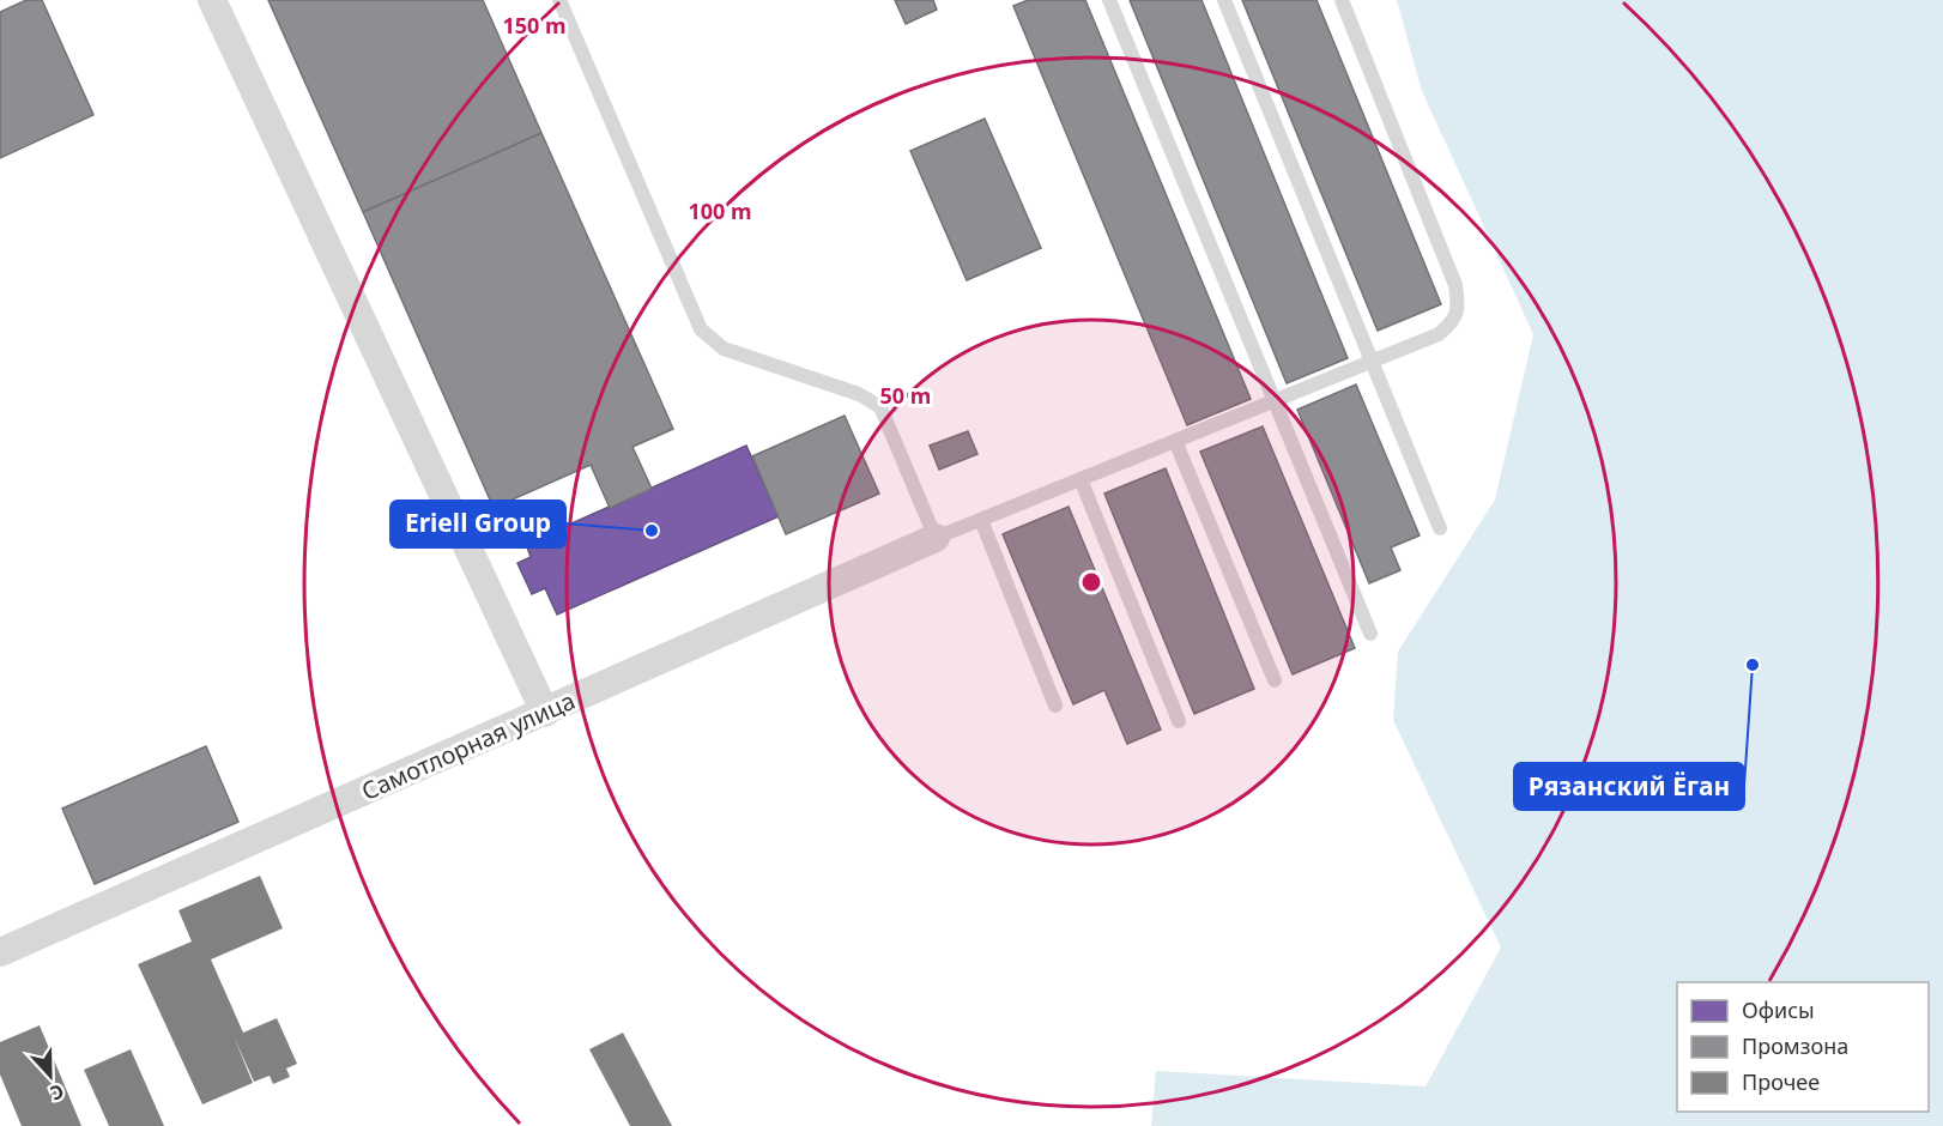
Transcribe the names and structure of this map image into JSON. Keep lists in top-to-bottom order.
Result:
{
  "streets": {
    "street": ["Самотлорная улица"]
  },
  "places": ["Eriell Group", "Рязанский Ёган"],
  "legend": ["Офисы", "Промзона", "Прочее"],
  "north": "bottom",
  "rings": ["150 m", "100 m", "50 m"]
}
